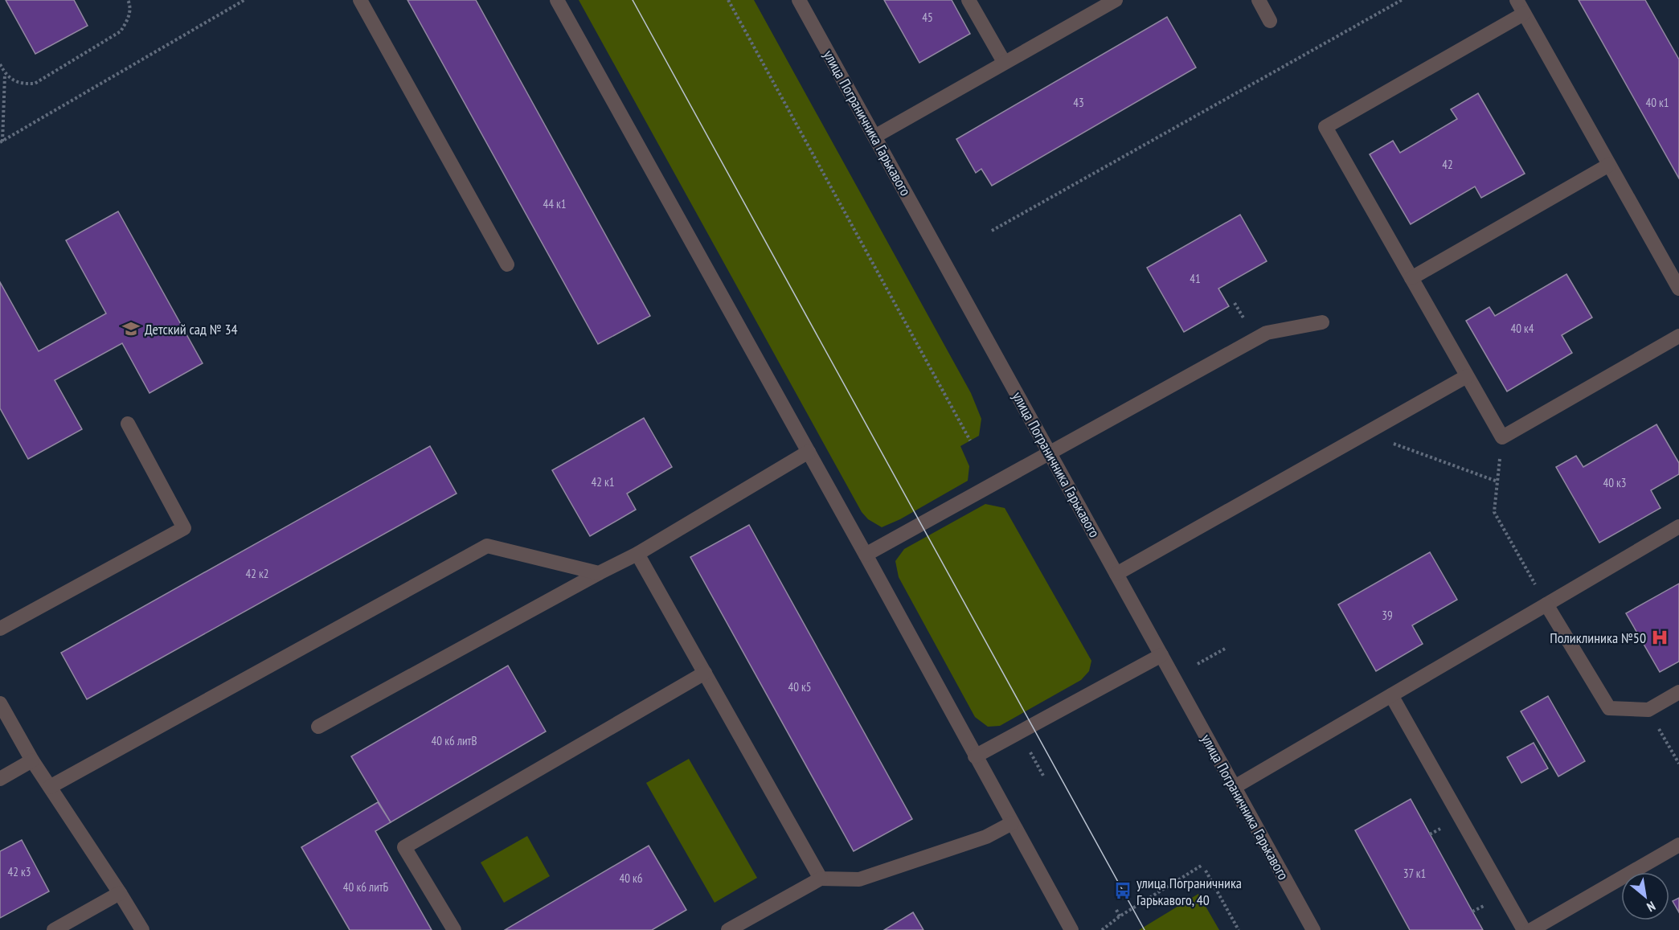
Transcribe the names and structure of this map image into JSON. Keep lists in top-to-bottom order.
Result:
{
  "streets": {
    "street": ["улица Пограничника Гарькавого"]
  },
  "places": {
    "school or university": ["Детский сад № 34"],
    "hospital": ["Поликлиника №50"],
    "bus stop": ["улица Пограничника Гарькавого, 40"]
  },
  "house_numbers": [
    "45",
    "43",
    "40 к1",
    "42",
    "44 к1",
    "41",
    "40 к4",
    "42 к1",
    "40 к3",
    "42 к2",
    "39",
    "40 к5",
    "40 к6 литВ",
    "42 к3",
    "37 к1",
    "40 к6",
    "40 к6 литБ"
  ],
  "north": "bottom right"
}
